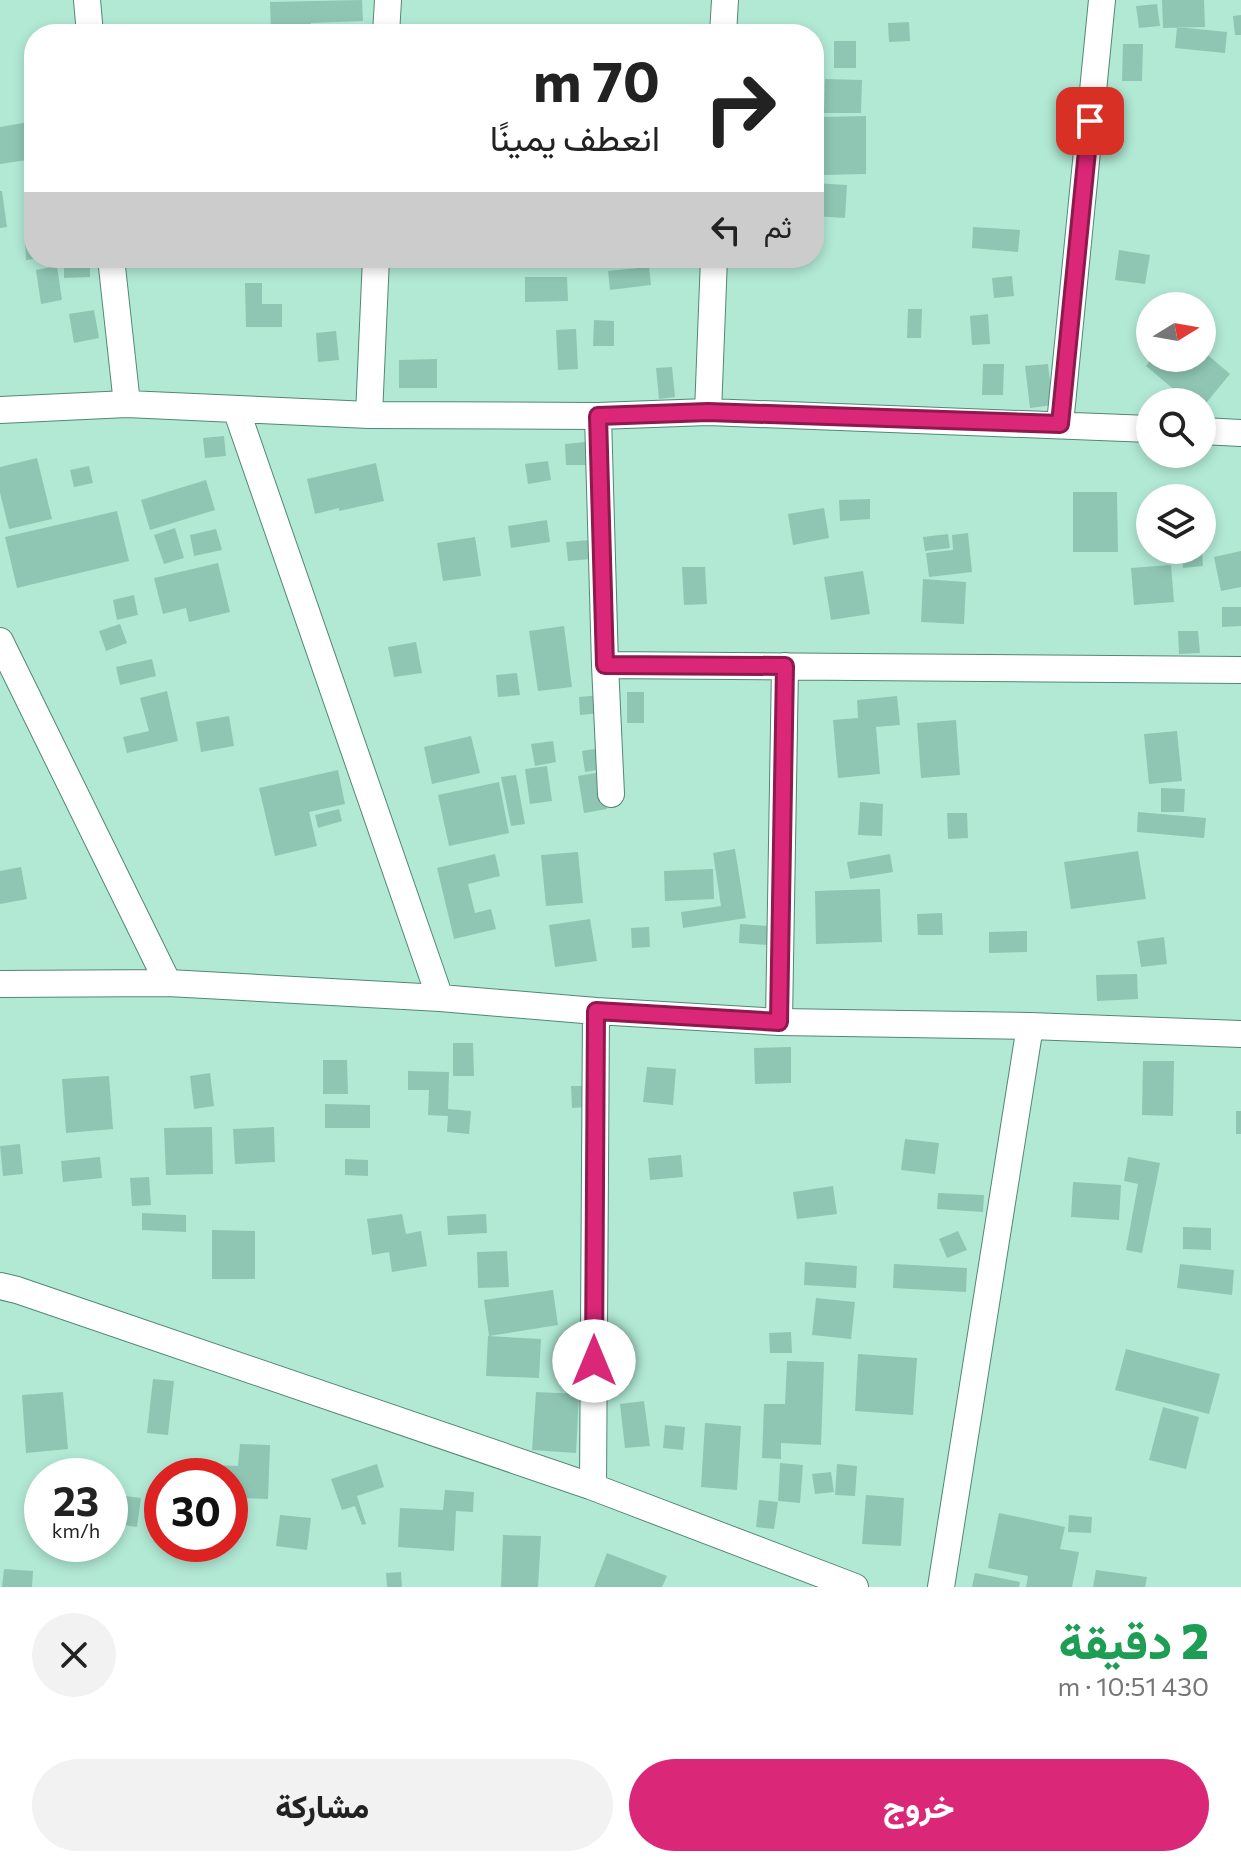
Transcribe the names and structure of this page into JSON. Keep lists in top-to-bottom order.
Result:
{
  "north": "right",
  "page": {
    "turn": ["70 m", "انعطف يمينًا"],
    "then": "ثم",
    "speed": "23 km/h",
    "limit": "30",
    "heading": ["2 دقيقة", "430 m · 10:51"],
    "buttons": ["خروج", "مشاركة"]
  }
}
